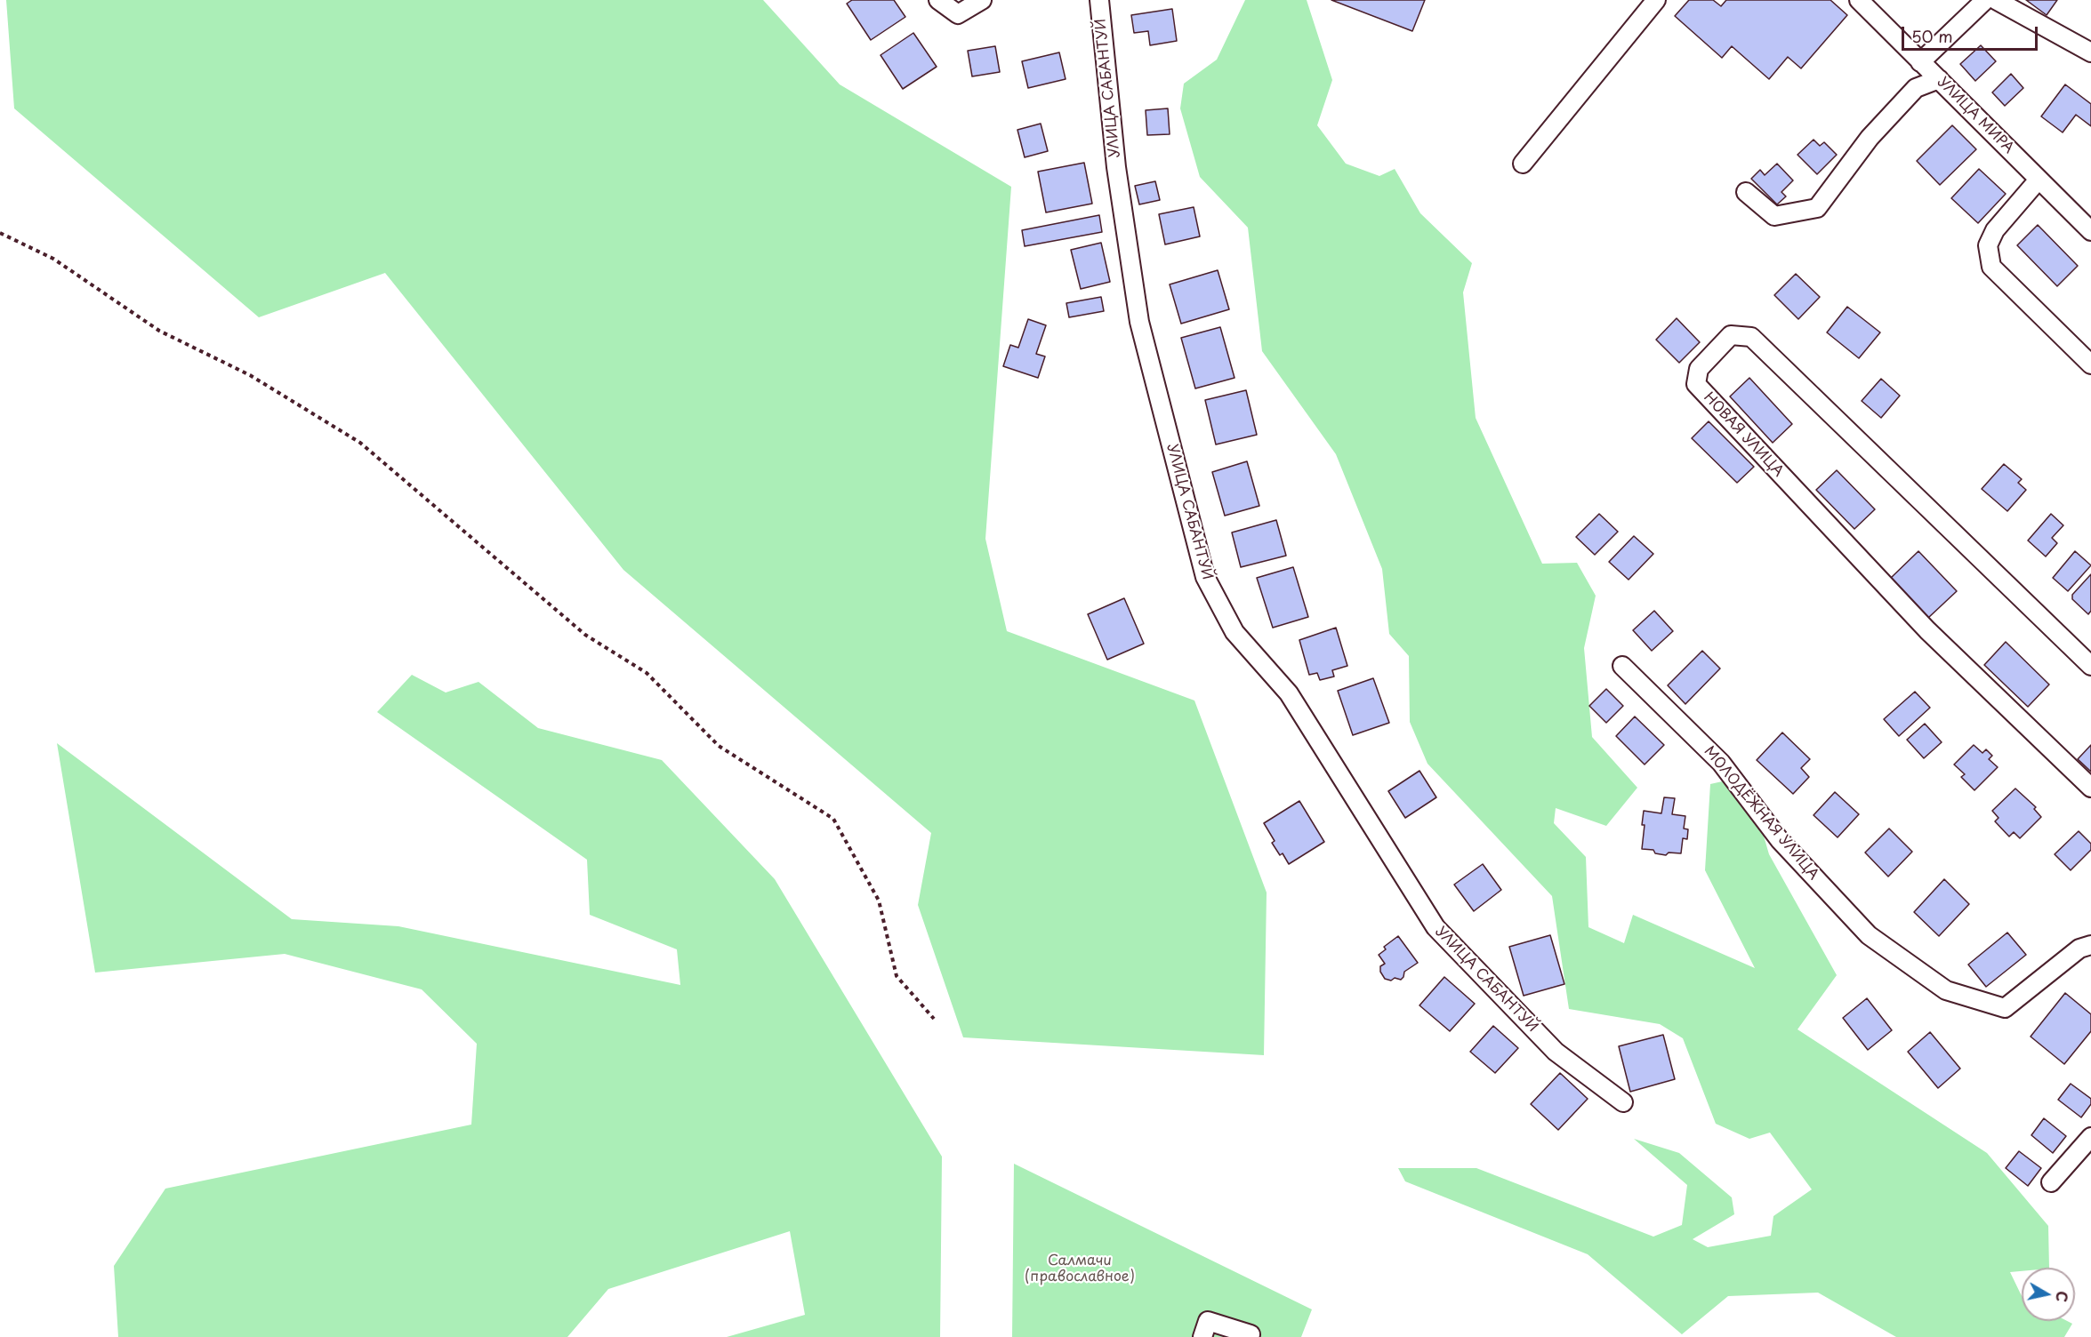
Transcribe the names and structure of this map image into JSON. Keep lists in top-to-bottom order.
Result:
{
  "streets": {
    "street": [
      "УЛИЦА САБАНТУЙ",
      "УЛИЦА МИРА",
      "НОВАЯ УЛИЦА",
      "МОЛОДЁЖНАЯ УЛИЦА"
    ]
  },
  "parks": ["Салмачи (православное)"],
  "scale_bar": "50 m",
  "north": "right"
}
